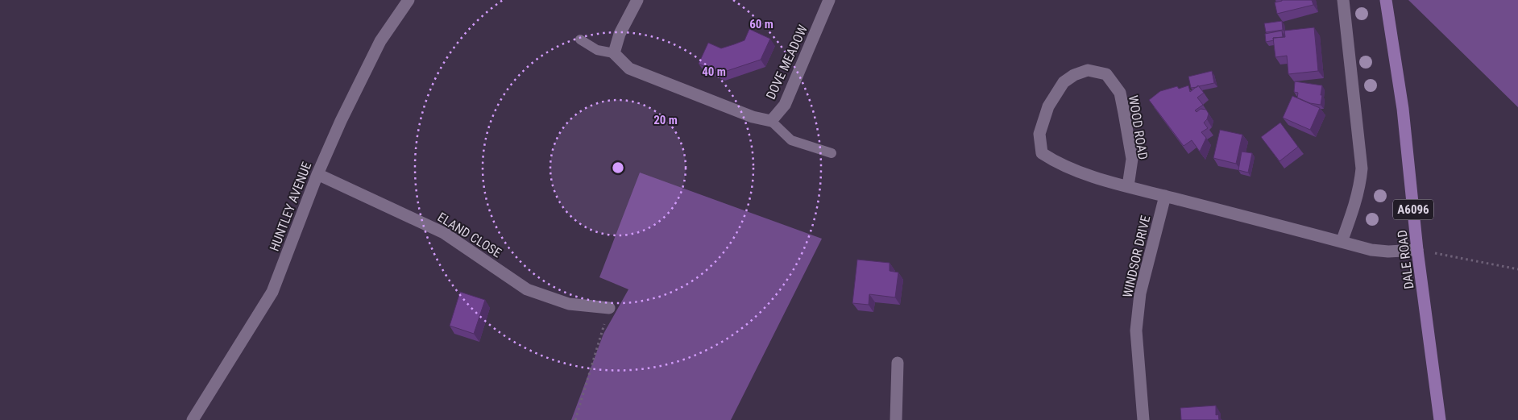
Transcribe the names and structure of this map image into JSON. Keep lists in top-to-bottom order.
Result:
{
  "streets": {
    "main road": ["A6096", "DALE ROAD"],
    "street": [
      "DOVE MEADOW",
      "WOOD ROAD",
      "HUNTLEY AVENUE",
      "ELAND CLOSE",
      "WINDSOR DRIVE"
    ]
  },
  "crossings": [
    ["WOOD ROAD", "WINDSOR DRIVE"],
    ["WOOD ROAD", "DALE ROAD"],
    ["HUNTLEY AVENUE", "ELAND CLOSE"]
  ],
  "rings": ["60 m", "40 m", "20 m"]
}
